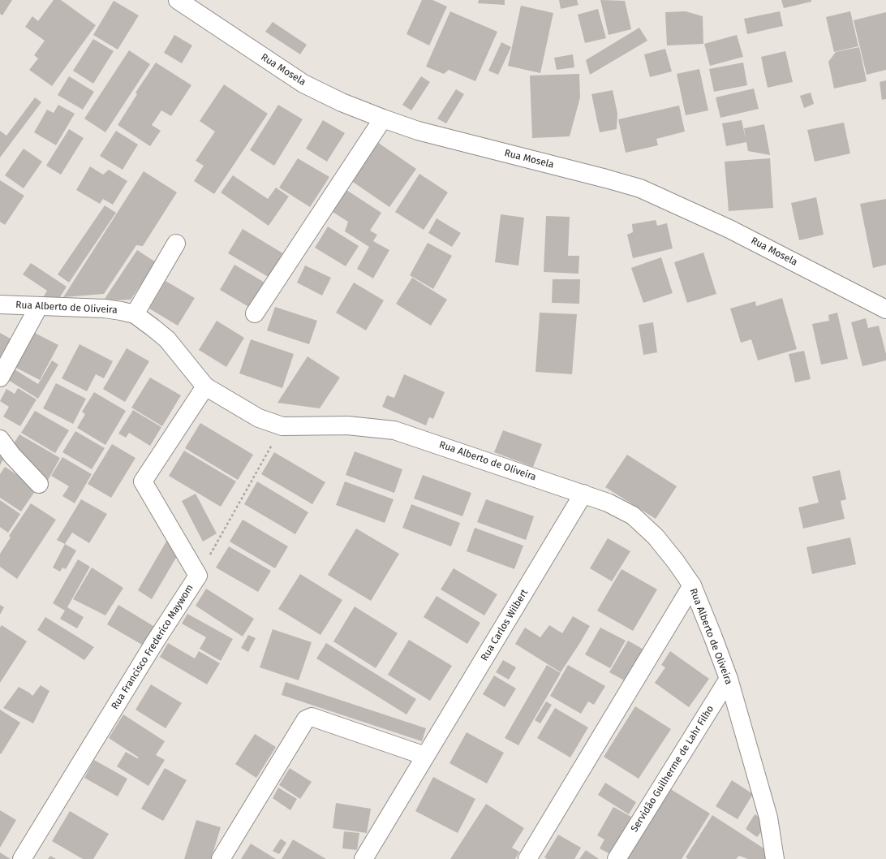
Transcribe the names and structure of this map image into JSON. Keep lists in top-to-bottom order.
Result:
{
  "streets": {
    "street": [
      "Rua Mosela",
      "Rua Alberto de Oliveira",
      "Rua Carlos Wilbert",
      "Rua Francisco Frederico Maywom",
      "Servidão Guilherme de Lahr Filho"
    ]
  },
  "crossings": [
    ["Rua Alberto de Oliveira", "Rua Carlos Wilbert"],
    ["Rua Alberto de Oliveira", "Rua Francisco Frederico Maywom"],
    ["Rua Alberto de Oliveira", "Servidão Guilherme de Lahr Filho"]
  ]
}
